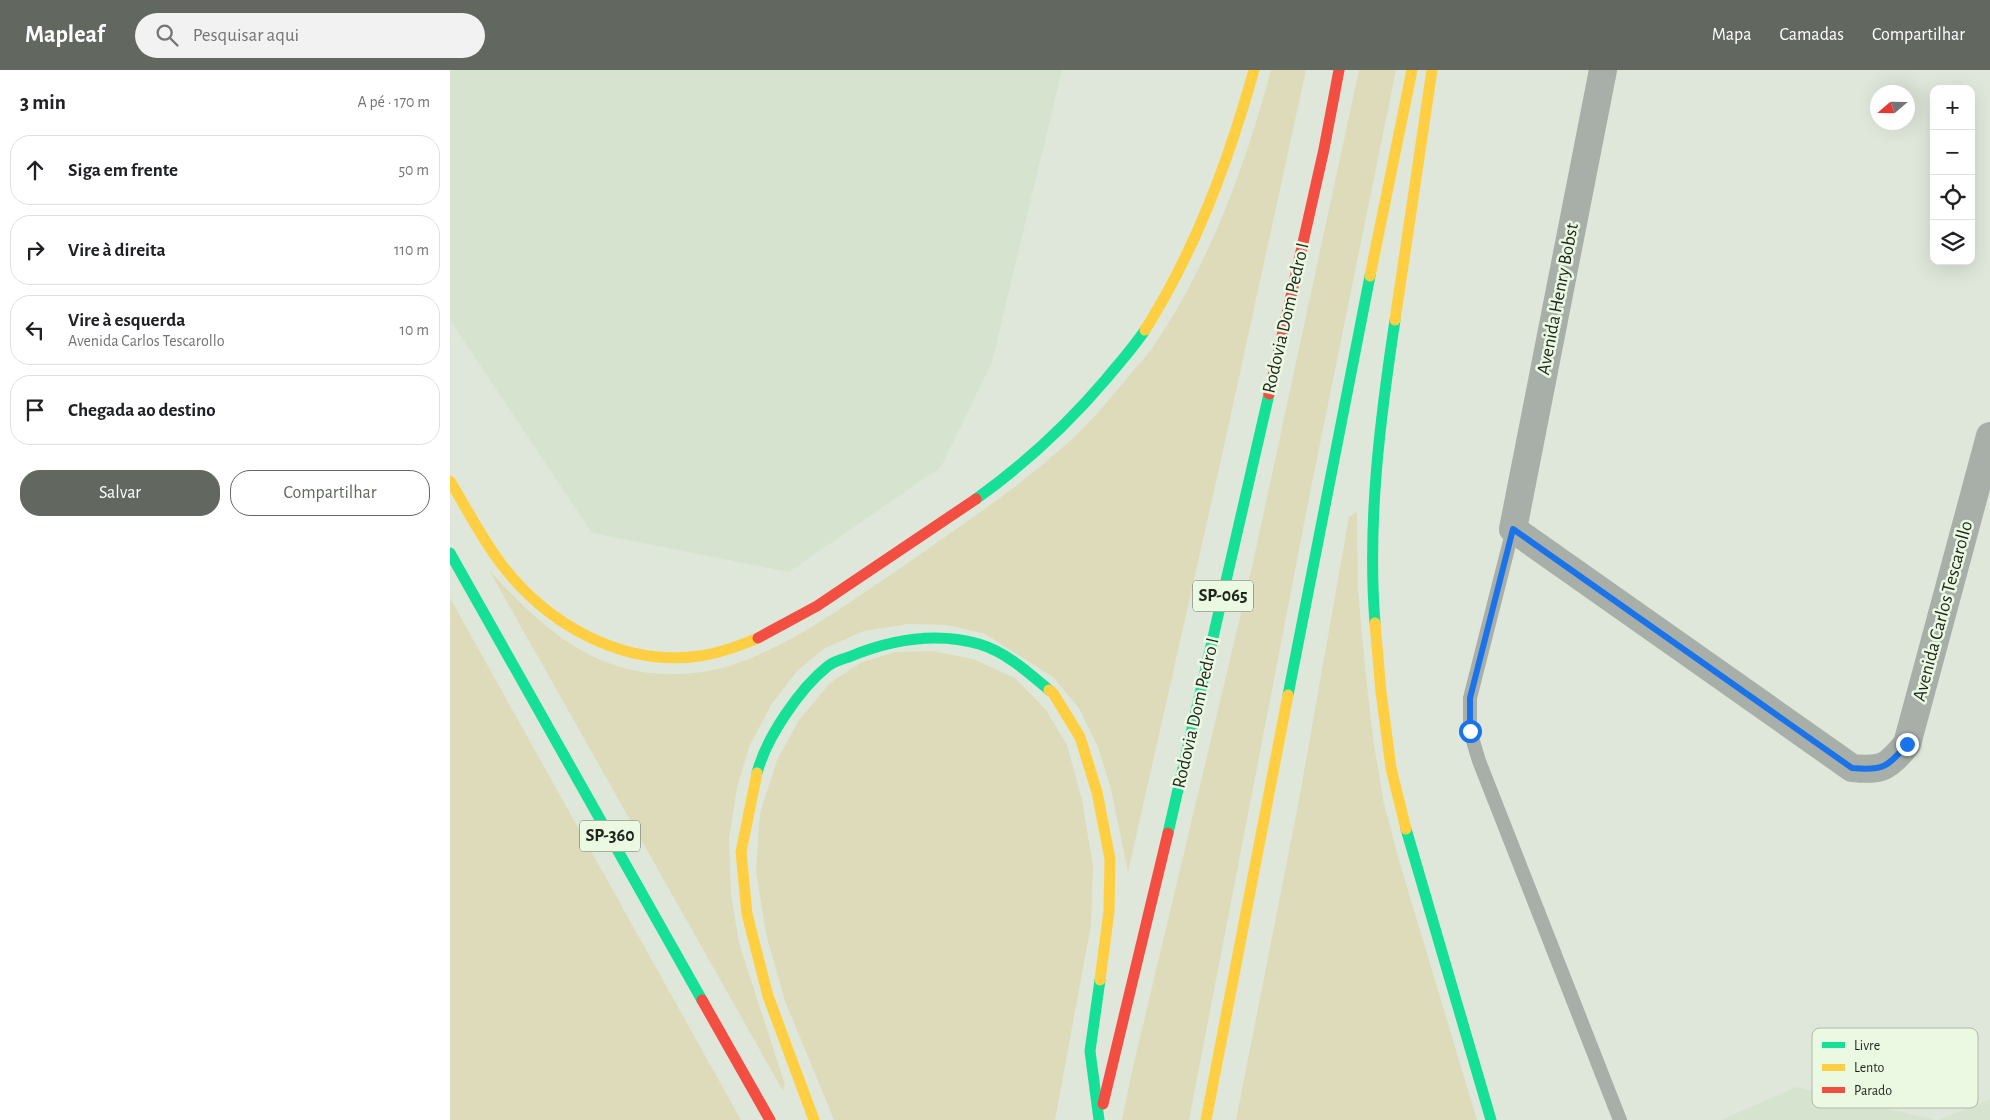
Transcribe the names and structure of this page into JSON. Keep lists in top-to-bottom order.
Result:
{
  "streets": {
    "main road": ["Rodovia Dom Pedro I", "SP-065", "SP-360"],
    "street": ["Avenida Henry Bobst", "Avenida Carlos Tescarollo"]
  },
  "crossings": [
    ["Avenida Henry Bobst", "Avenida Carlos Tescarollo"]
  ],
  "legend": ["Livre", "Lento", "Parado"],
  "north": "left",
  "page": {
    "header": "Mapleaf",
    "search": "Pesquisar aqui",
    "nav": ["Mapa", "Camadas", "Compartilhar"],
    "heading": ["3 min", "A pé · 170 m"],
    "map_buttons": ["+", "−"],
    "list": [
      ["Siga em frente", "50 m"],
      ["Vire à direita", "110 m"],
      ["Vire à esquerda", "Avenida Carlos Tescarollo", "10 m"],
      "Chegada ao destino"
    ],
    "buttons": ["Salvar", "Compartilhar"]
  }
}
